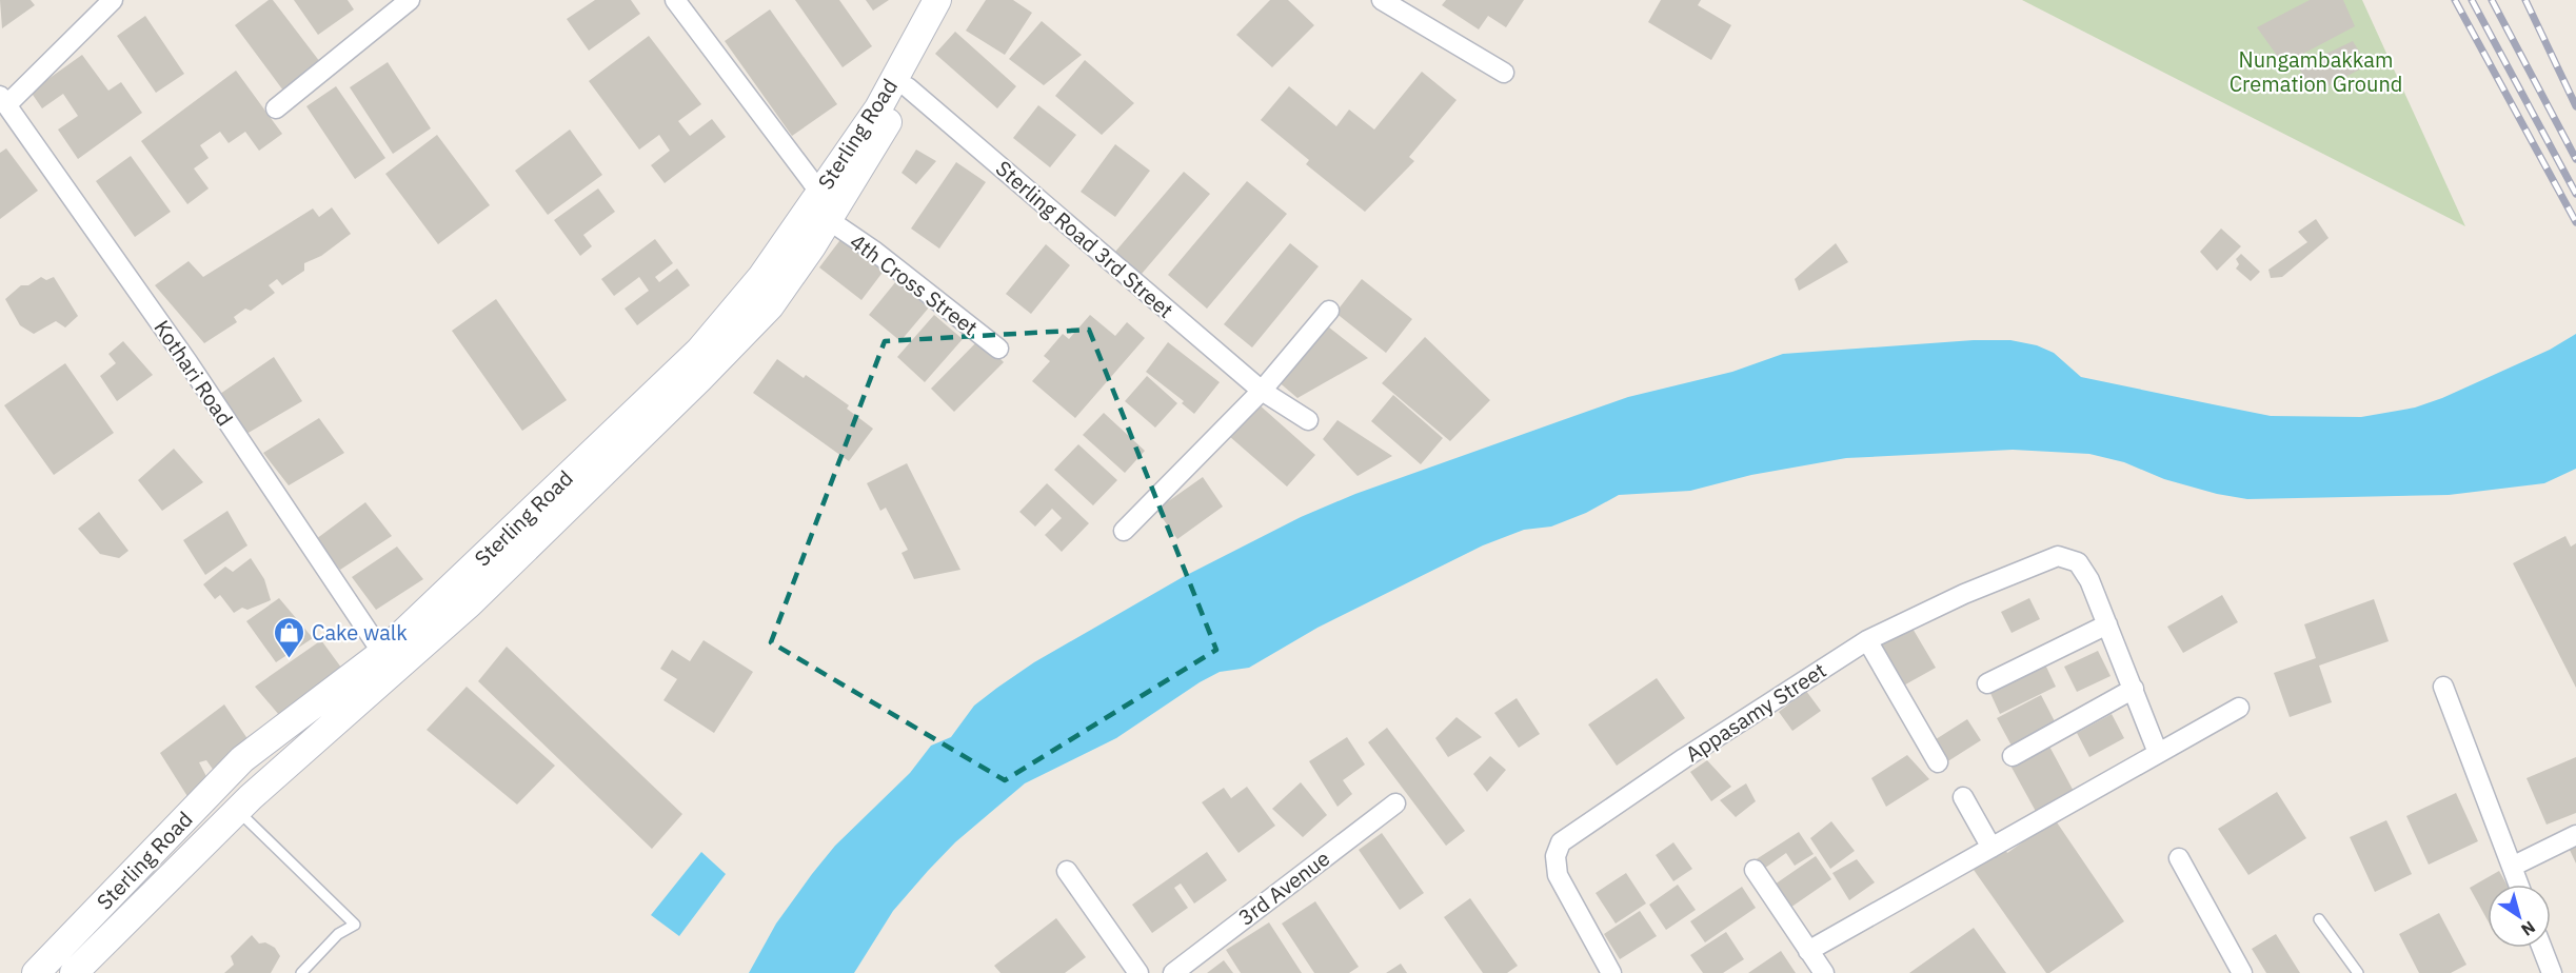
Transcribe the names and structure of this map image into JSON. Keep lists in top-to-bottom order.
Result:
{
  "streets": {
    "main road": ["Sterling Road"],
    "street": [
      "Sterling Road 3rd Street",
      "4th Cross Street",
      "Kothari Road",
      "Appasamy Street",
      "3rd Avenue"
    ]
  },
  "crossings": [
    ["Sterling Road", "Sterling Road 3rd Street"],
    ["Sterling Road", "4th Cross Street"],
    ["Sterling Road", "Kothari Road"]
  ],
  "parks": ["Nungambakkam Cremation Ground"],
  "places": {
    "shop": ["Cake walk"]
  },
  "north": "bottom right"
}
